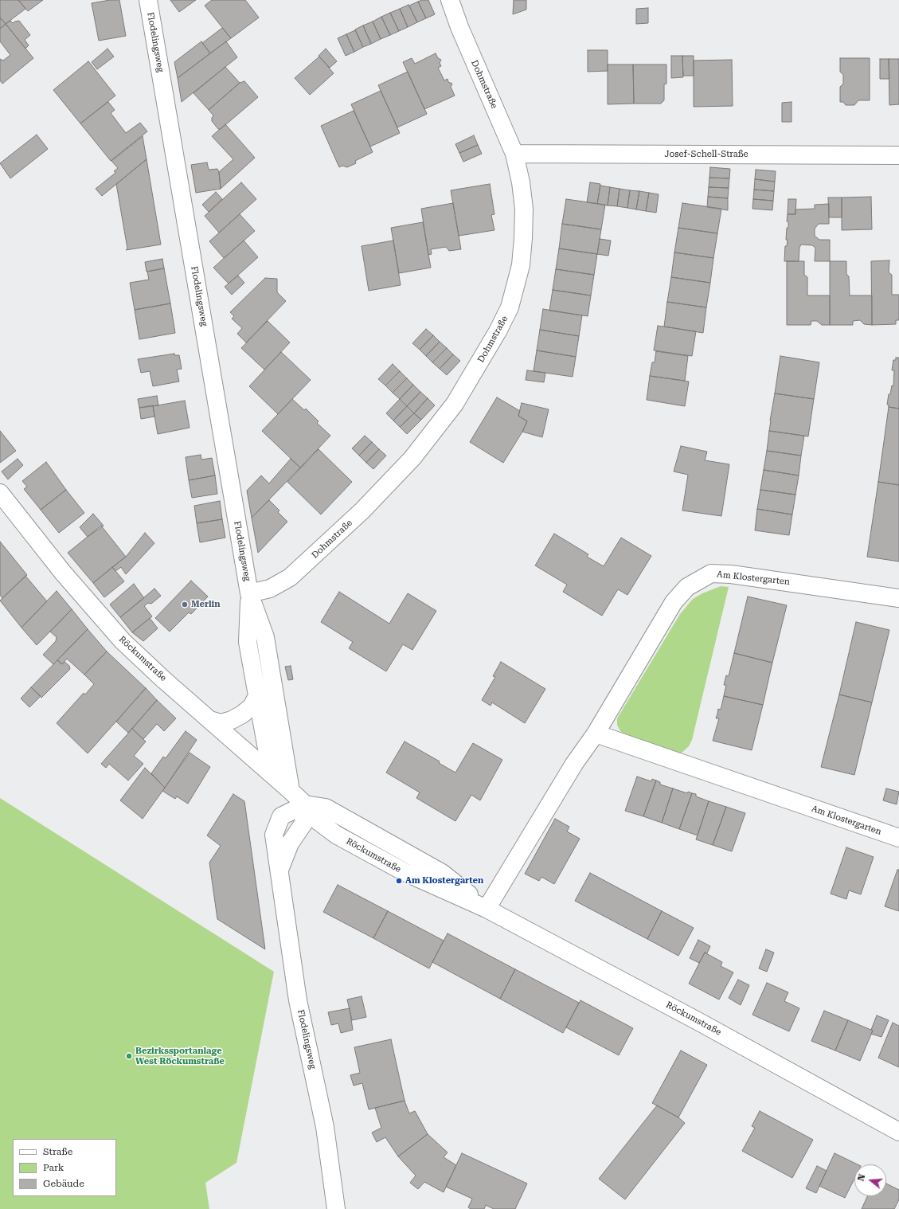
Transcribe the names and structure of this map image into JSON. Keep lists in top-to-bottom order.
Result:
{
  "streets": {
    "street": [
      "Flodelingsweg",
      "Dohmstraße",
      "Josef-Schell-Straße",
      "Am Klostergarten",
      "Röckumstraße"
    ]
  },
  "crossings": [
    ["Flodelingsweg", "Dohmstraße"],
    ["Flodelingsweg", "Röckumstraße"],
    ["Dohmstraße", "Josef-Schell-Straße"],
    ["Am Klostergarten", "Röckumstraße"]
  ],
  "places": ["Merlin", "Am Klostergarten", "Bezirkssportanlage West Röckumstraße"],
  "legend": ["Straße", "Park", "Gebäude"],
  "north": "left"
}
